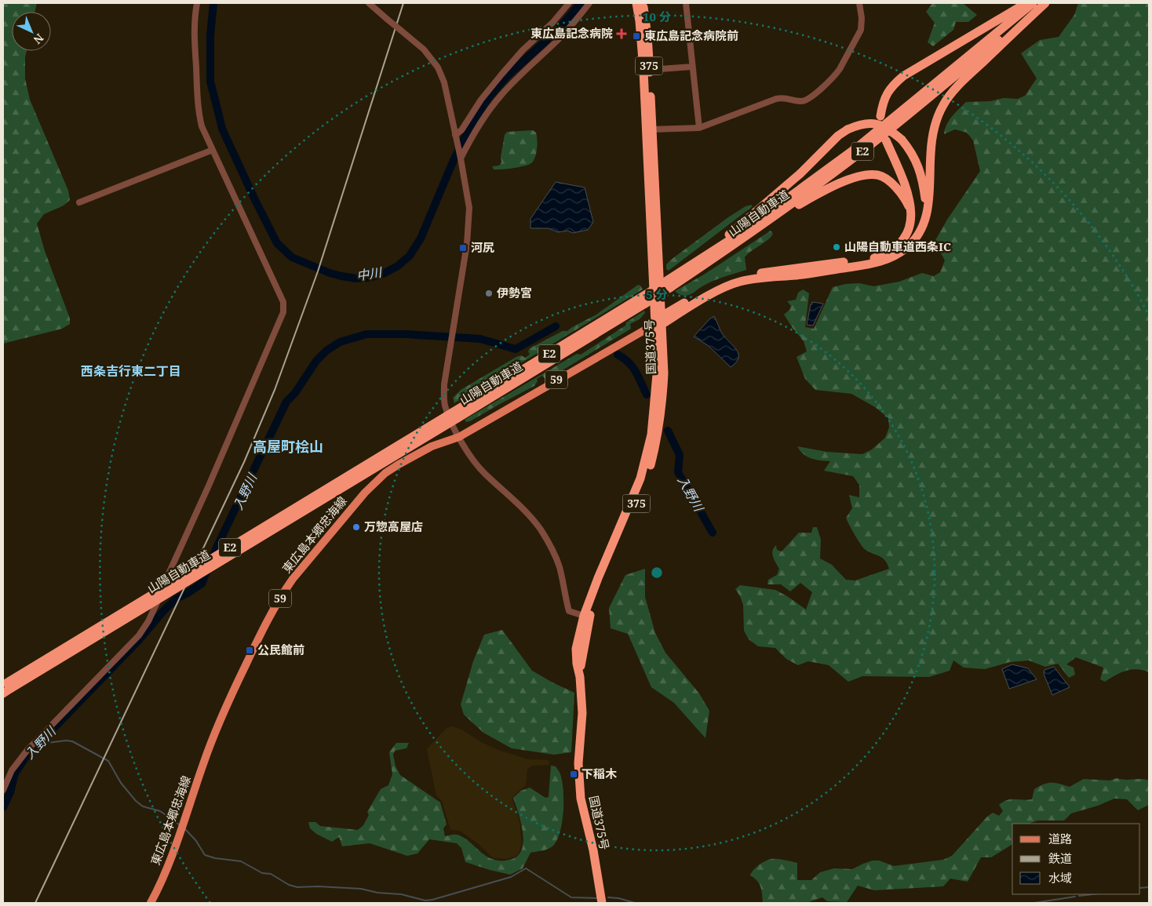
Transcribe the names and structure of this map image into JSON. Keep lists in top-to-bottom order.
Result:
{
  "streets": {
    "highway": [
      "375",
      "E2",
      "山陽自動車道",
      "国道375号"
    ],
    "main road": ["59", "東広島本郷忠海線"]
  },
  "crossings": [
    ["国道375号", "東広島本郷忠海線"]
  ],
  "districts": ["西条吉行東二丁目", "高屋町桧山"],
  "water": ["中川", "入野川"],
  "places": {
    "health": ["東広島記念病院"],
    "transit": [
      "東広島記念病院前",
      "河尻",
      "公民館前",
      "下稲木"
    ],
    "other": ["山陽自動車道西条IC", "伊勢宮", "万惣高屋店"]
  },
  "legend": ["道路", "鉄道", "水域"],
  "north": "bottom right",
  "rings": ["10 分", "5 分"]
}
